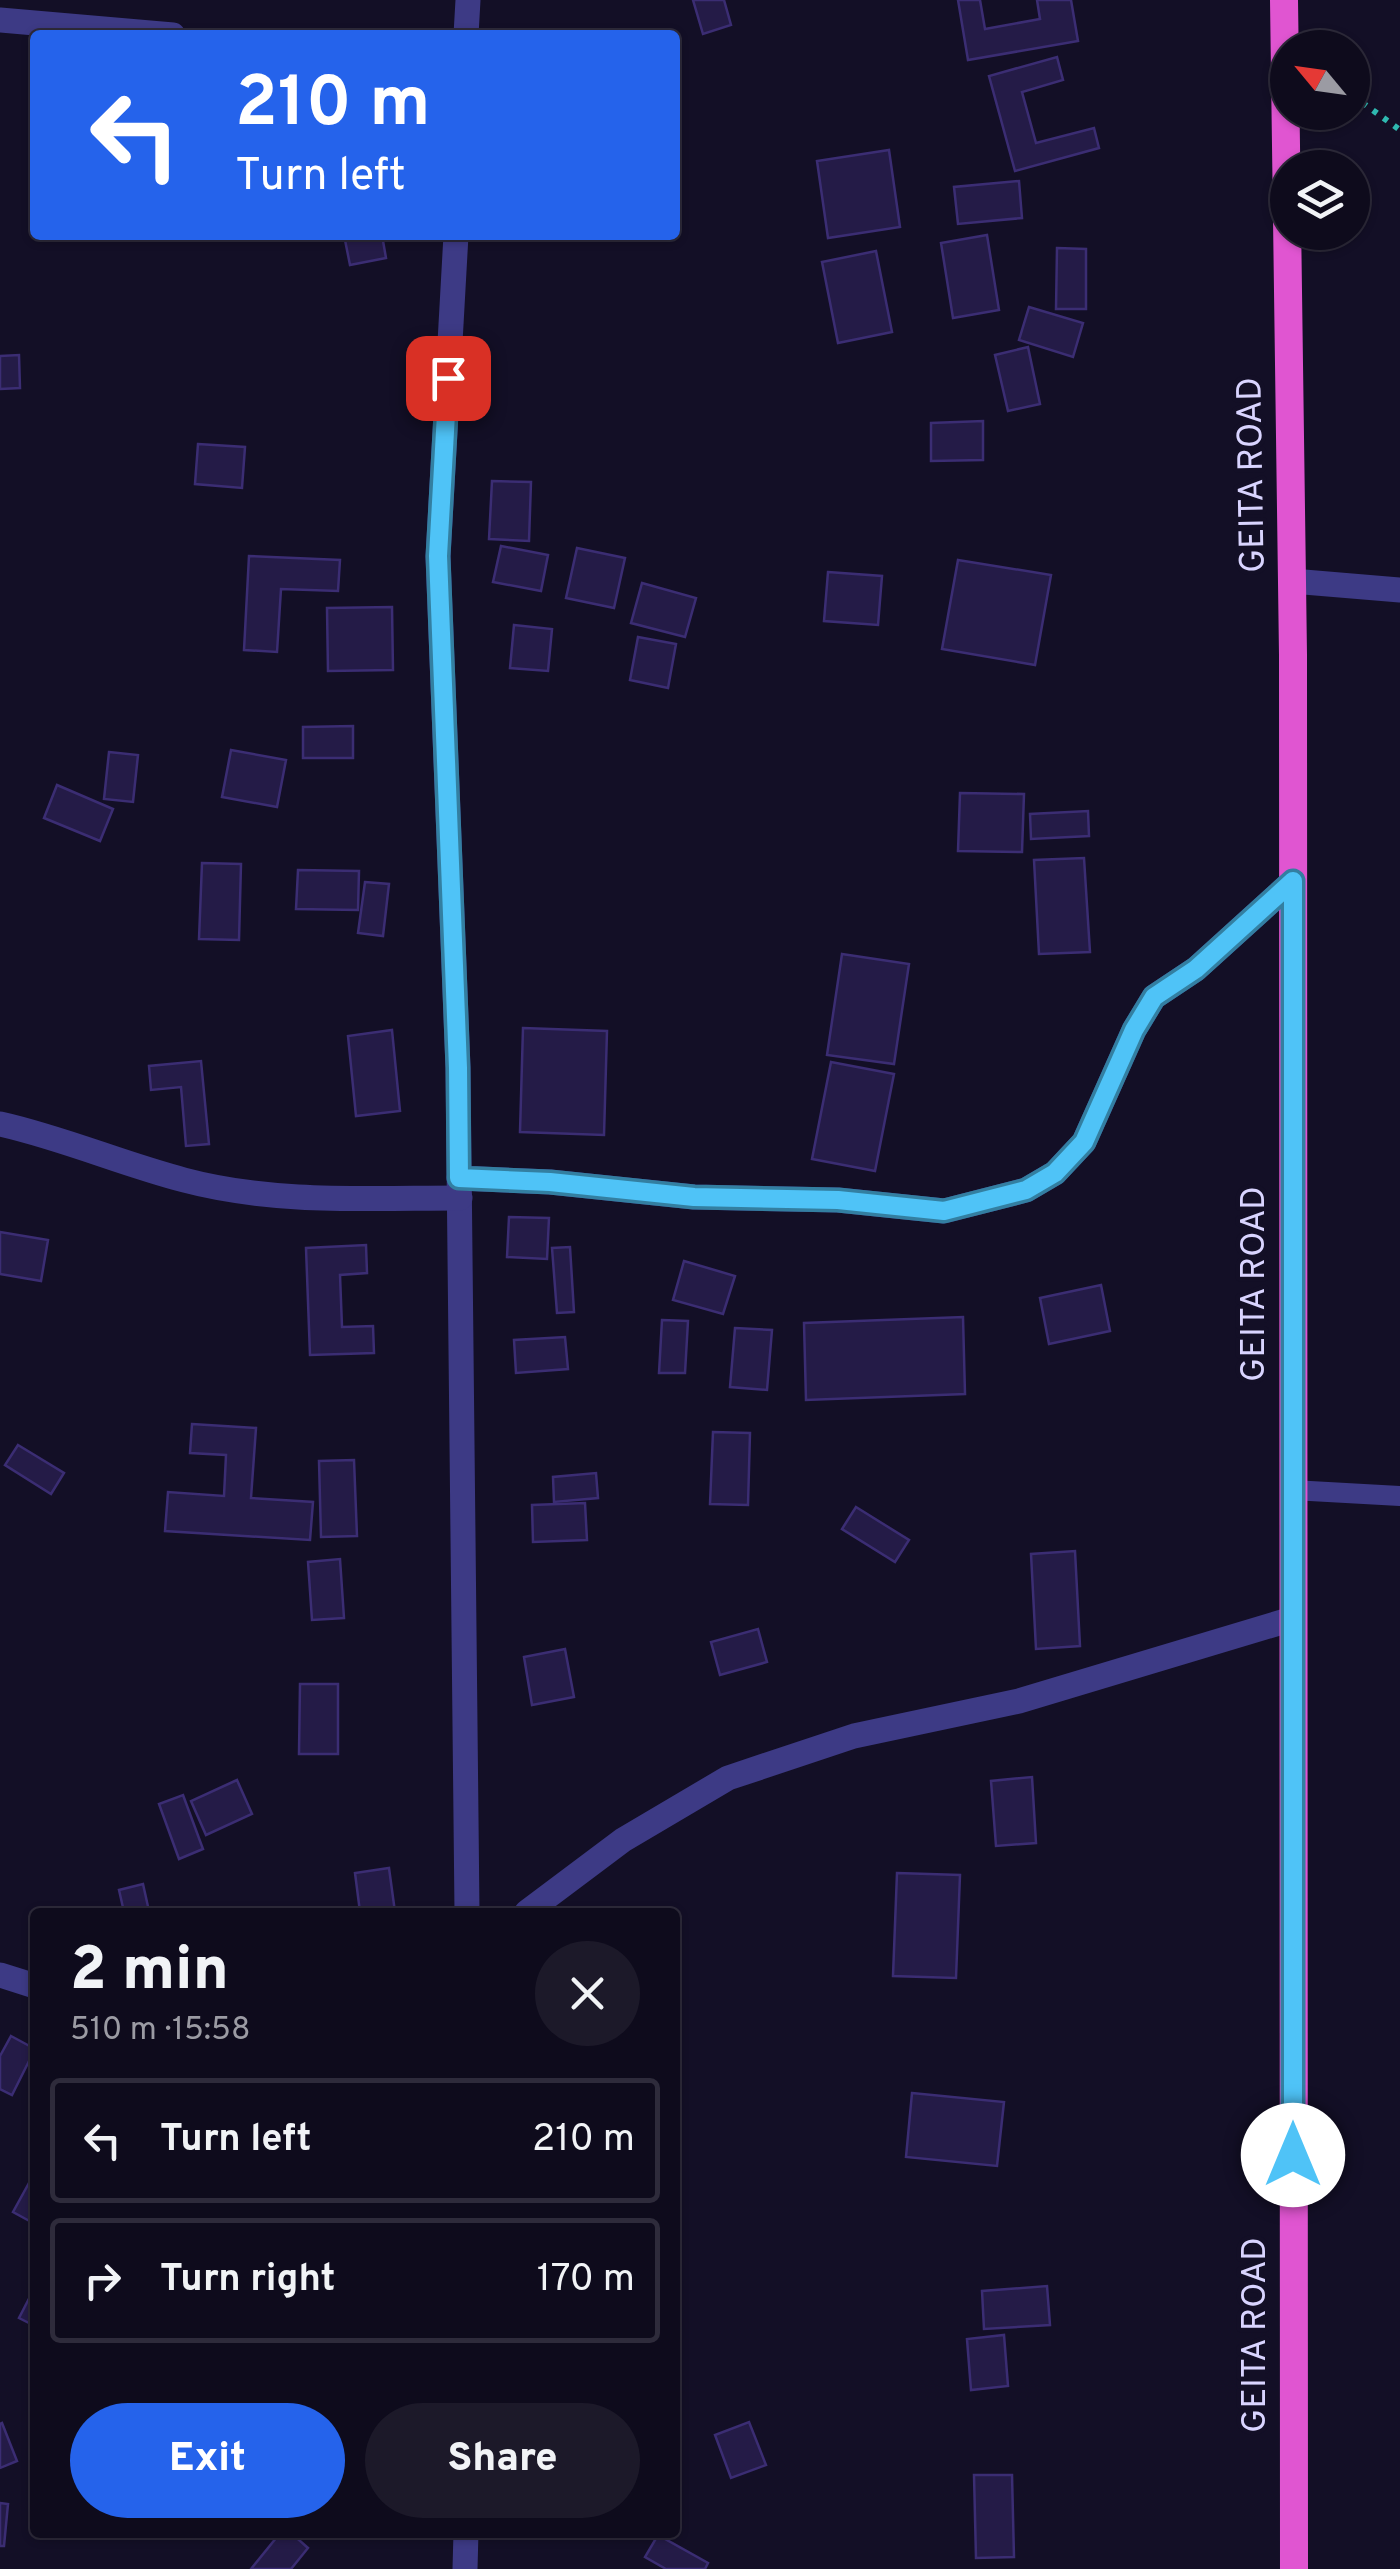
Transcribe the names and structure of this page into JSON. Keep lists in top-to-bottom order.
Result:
{
  "streets": {
    "highway": ["GEITA ROAD"]
  },
  "north": "top left",
  "page": {
    "turn": ["210 m", "Turn left"],
    "heading": ["2 min", "510 m · 15:58"],
    "list": [
      {
        "name": "Turn left",
        "value": "210 m"
      },
      {
        "name": "Turn right",
        "value": "170 m"
      }
    ],
    "buttons": ["Exit", "Share"]
  }
}
